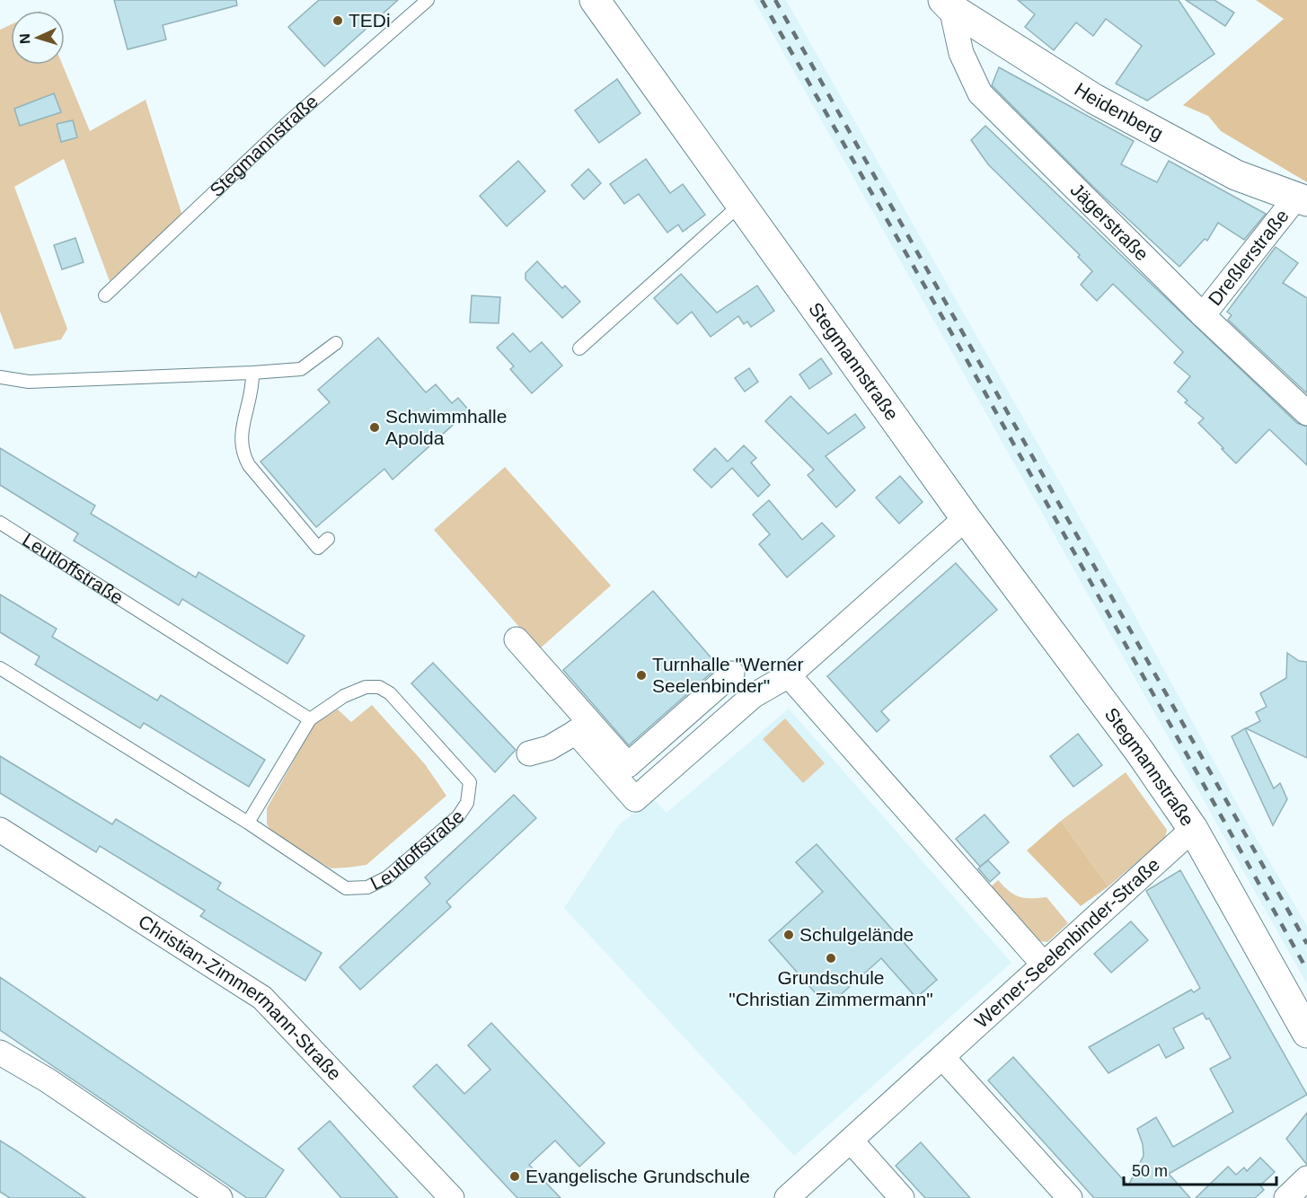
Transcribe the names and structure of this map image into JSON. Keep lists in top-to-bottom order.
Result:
{
  "streets": {
    "main road": ["Heidenberg", "Stegmannstraße"],
    "street": [
      "Jägerstraße",
      "Dreßlerstraße",
      "Werner-Seelenbinder-Straße",
      "Christian-Zimmermann-Straße"
    ],
    "lane": ["Leutloffstraße"]
  },
  "crossings": [
    ["Heidenberg", "Jägerstraße"],
    ["Heidenberg", "Dreßlerstraße"],
    ["Stegmannstraße", "Werner-Seelenbinder-Straße"],
    ["Jägerstraße", "Dreßlerstraße"]
  ],
  "places": [
    "TEDi",
    "Schwimmhalle Apolda",
    "Turnhalle \"Werner Seelenbinder\"",
    "Schulgelände",
    "Grundschule \"Christian Zimmermann\"",
    "Evangelische Grundschule"
  ],
  "scale_bar": "50 m",
  "north": "left"
}
